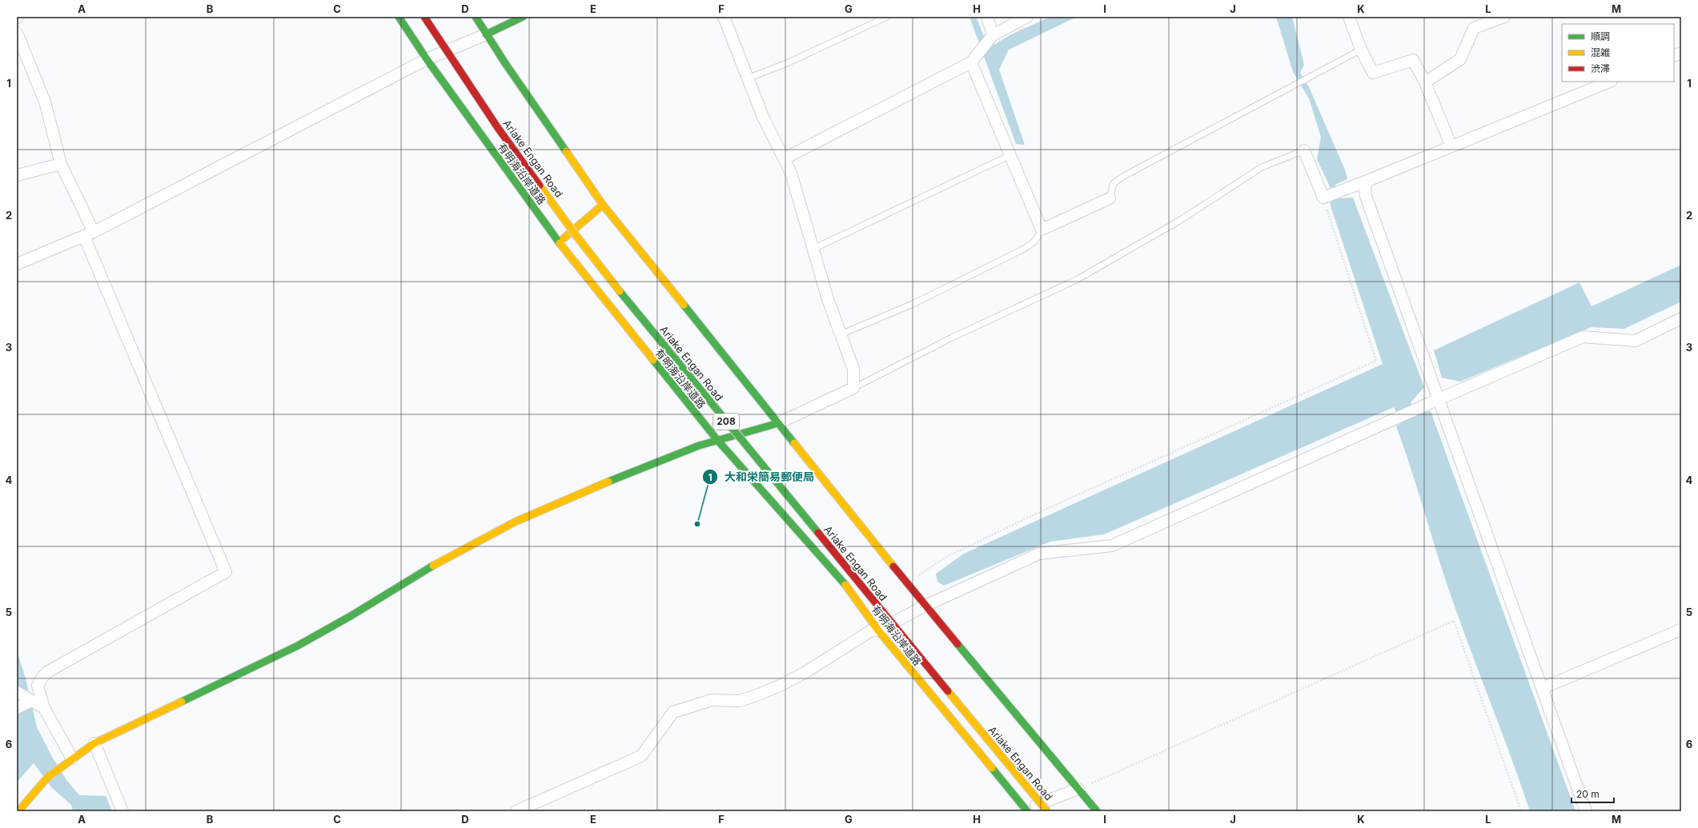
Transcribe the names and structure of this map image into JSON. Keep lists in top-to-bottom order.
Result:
{
  "streets": {
    "main road": ["Ariake Engan Road", "有明海沿岸道路", "208"]
  },
  "places": ["大和栄簡易郵便局"],
  "legend": ["順調", "混雑", "渋滞"],
  "scale_bar": "20 m",
  "grid": {
    "columns": [
      "A",
      "B",
      "C",
      "D",
      "E",
      "F",
      "G",
      "H",
      "I",
      "J",
      "K",
      "L",
      "M"
    ],
    "rows": [
      "1",
      "2",
      "3",
      "4",
      "5",
      "6"
    ]
  }
}
